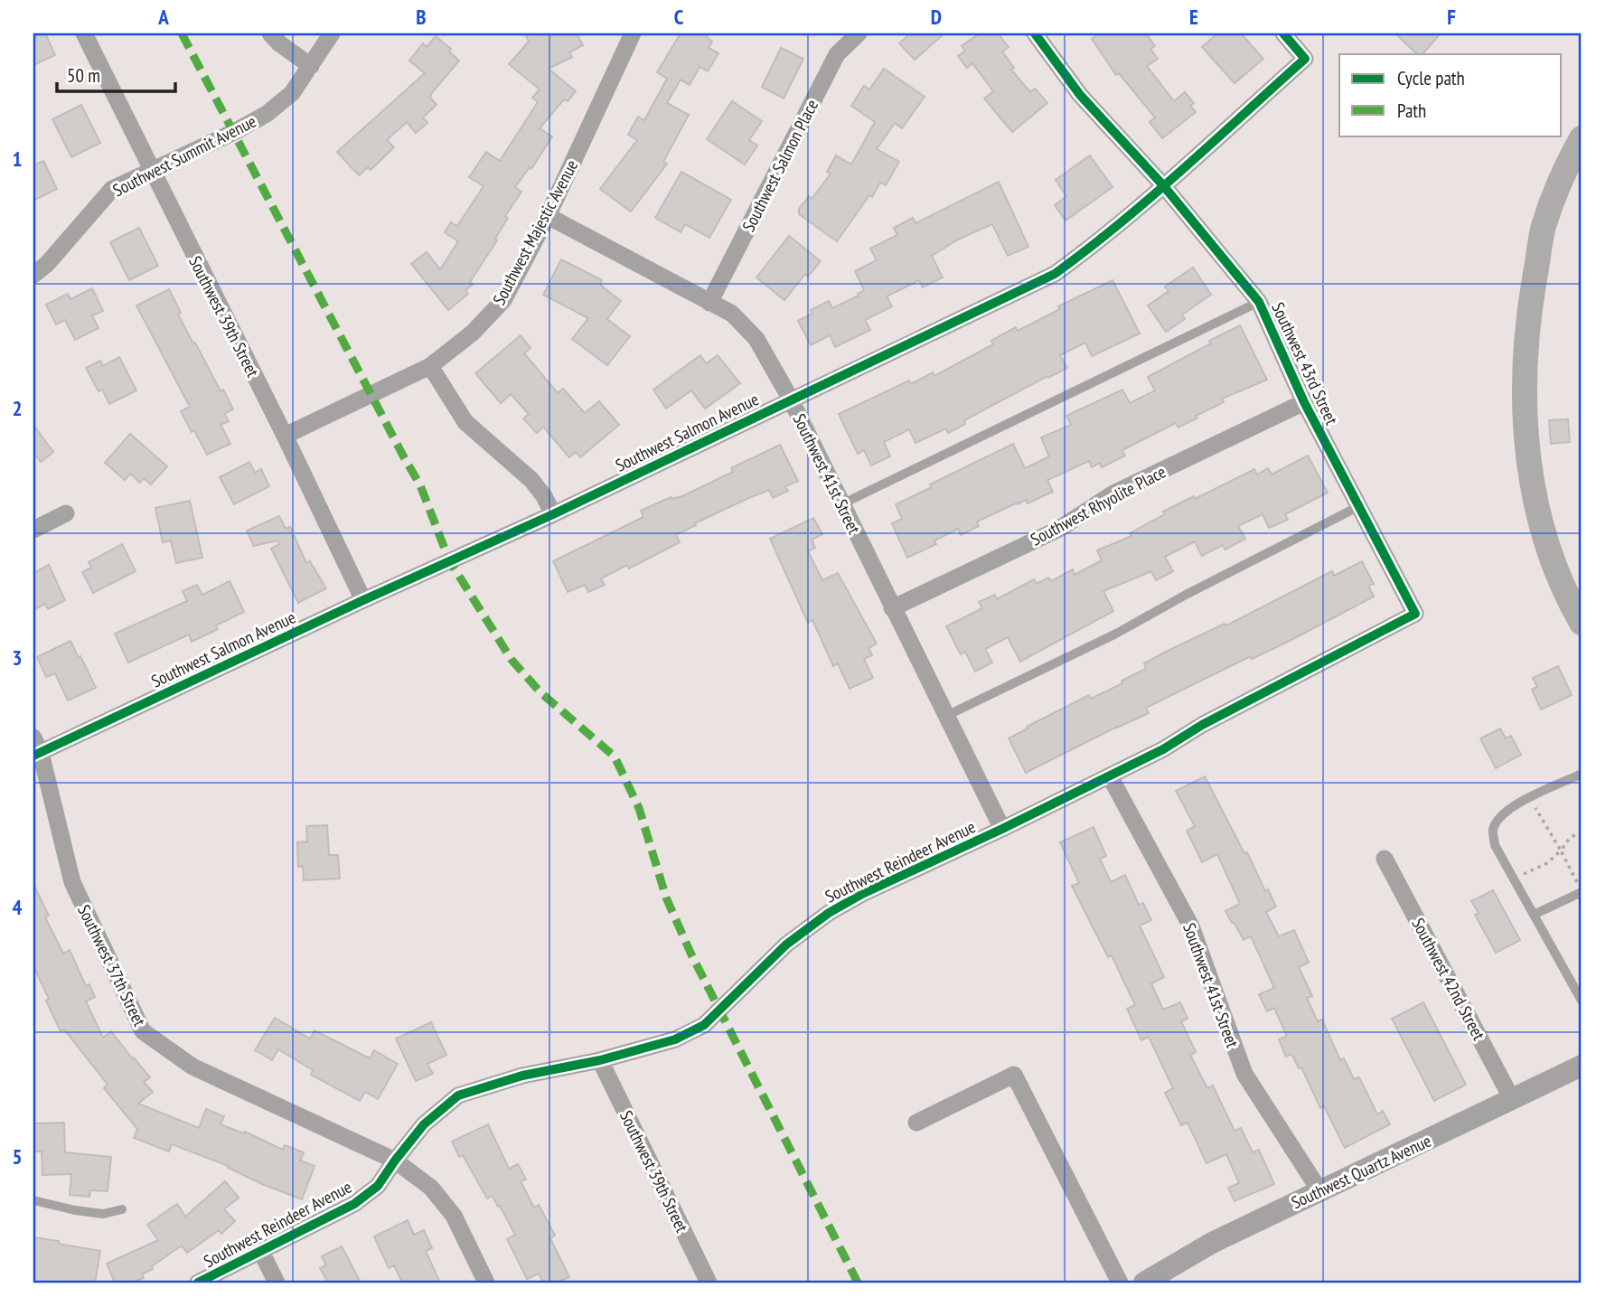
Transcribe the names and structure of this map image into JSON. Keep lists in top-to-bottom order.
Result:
{
  "streets": {
    "street": [
      "Southwest Summit Avenue",
      "Southwest Salmon Place",
      "Southwest Majestic Avenue",
      "Southwest 39th Street",
      "Southwest 43rd Street",
      "Southwest Salmon Avenue",
      "Southwest 41st Street",
      "Southwest Rhyolite Place",
      "Southwest Reindeer Avenue",
      "Southwest 37th Street",
      "Southwest 42nd Street",
      "Southwest Quartz Avenue"
    ]
  },
  "crossings": [
    ["Southwest Summit Avenue", "Southwest 39th Street"],
    ["Southwest Salmon Place", "Southwest 41st Street"],
    ["Southwest Majestic Avenue", "Southwest 39th Street"],
    ["Southwest Majestic Avenue", "Southwest 41st Street"],
    ["Southwest 39th Street", "Southwest Salmon Avenue"],
    ["Southwest 39th Street", "Southwest Reindeer Avenue"],
    ["Southwest 43rd Street", "Southwest Salmon Avenue"],
    ["Southwest 43rd Street", "Southwest Rhyolite Place"],
    ["Southwest 43rd Street", "Southwest Reindeer Avenue"],
    ["Southwest Salmon Avenue", "Southwest 41st Street"],
    ["Southwest Salmon Avenue", "Southwest 37th Street"],
    ["Southwest 41st Street", "Southwest Rhyolite Place"],
    ["Southwest 41st Street", "Southwest Reindeer Avenue"],
    ["Southwest 41st Street", "Southwest Quartz Avenue"],
    ["Southwest Reindeer Avenue", "Southwest 37th Street"],
    ["Southwest 42nd Street", "Southwest Quartz Avenue"]
  ],
  "legend": ["Cycle path", "Path"],
  "scale_bar": "50 m",
  "grid": {
    "columns": [
      "A",
      "B",
      "C",
      "D",
      "E",
      "F"
    ],
    "rows": [
      "1",
      "2",
      "3",
      "4",
      "5"
    ]
  }
}
